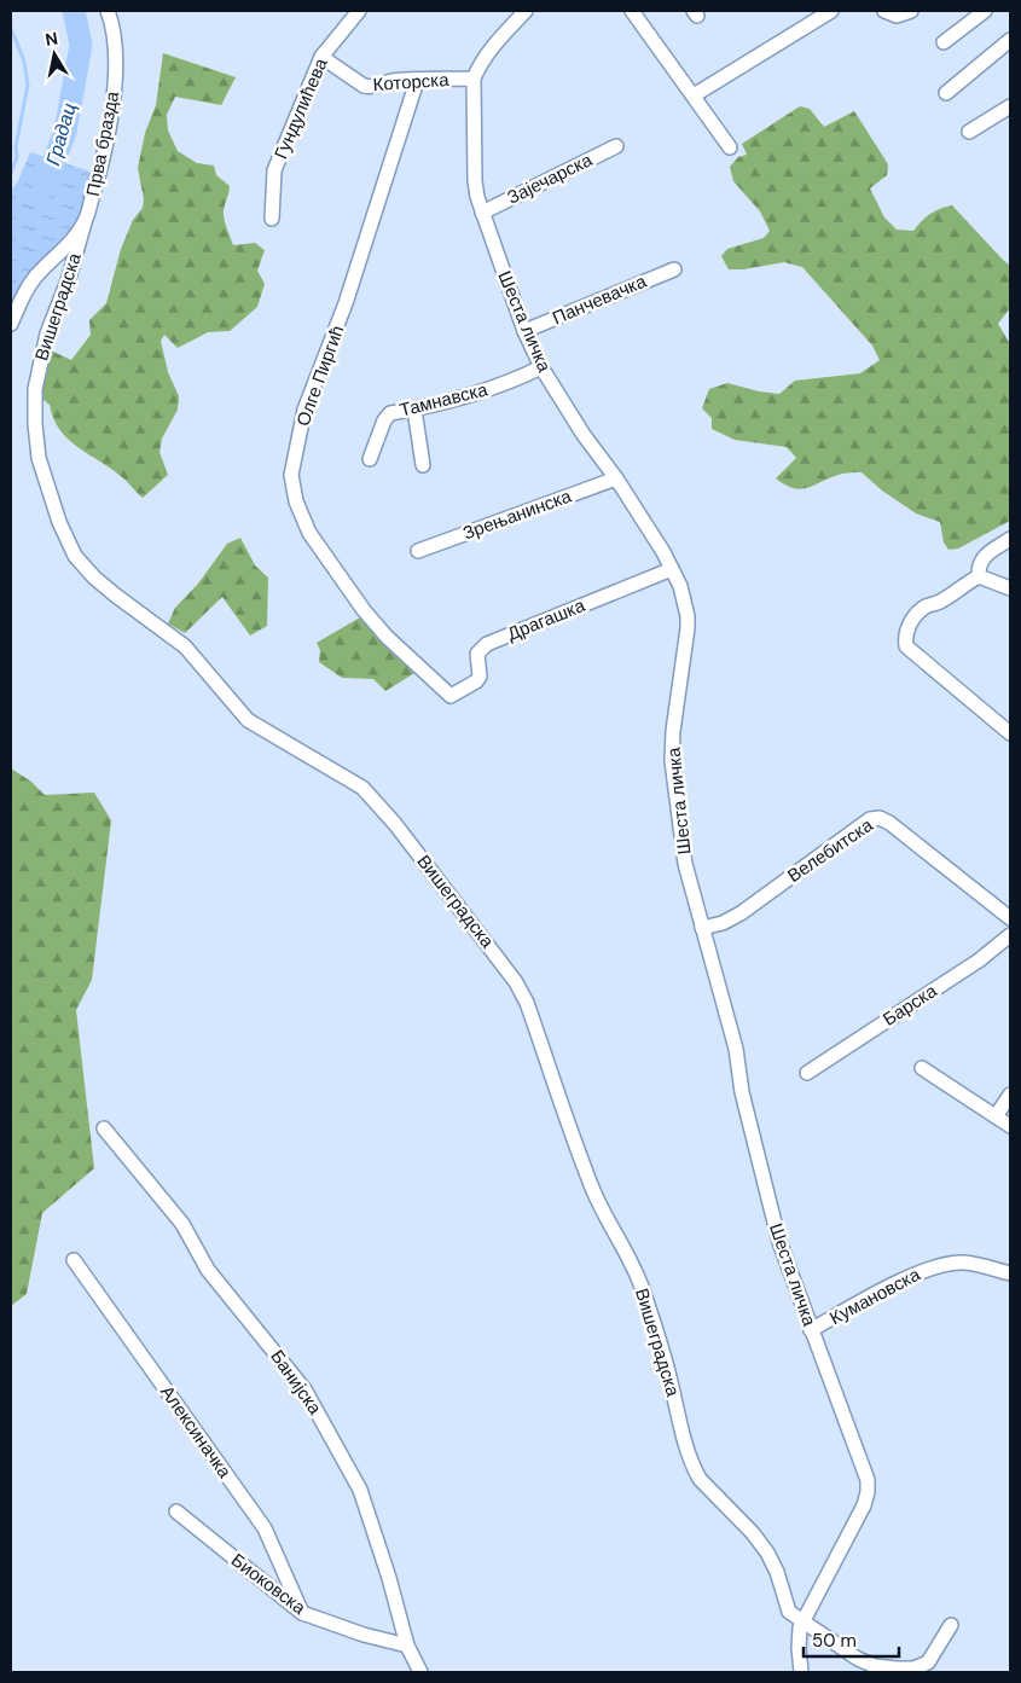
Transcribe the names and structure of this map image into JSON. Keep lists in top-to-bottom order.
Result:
{
  "streets": {
    "street": [
      "Которска",
      "Гундулићева",
      "Прва бразда",
      "Зајечарска",
      "Панчевачка",
      "Вишеградска",
      "Шеста личка",
      "Олге Пиргић",
      "Тамнавска",
      "Зрењанинска",
      "Драгашка",
      "Велебитска",
      "Барска",
      "Кумановска",
      "Банијска",
      "Алексиначка",
      "Биоковска"
    ]
  },
  "crossings": [
    ["Которска", "Гундулићева"],
    ["Которска", "Шеста личка"],
    ["Которска", "Олге Пиргић"],
    ["Прва бразда", "Вишеградска"],
    ["Зајечарска", "Шеста личка"],
    ["Панчевачка", "Шеста личка"],
    ["Вишеградска", "Шеста личка"],
    ["Шеста личка", "Тамнавска"],
    ["Шеста личка", "Зрењанинска"],
    ["Шеста личка", "Драгашка"],
    ["Шеста личка", "Велебитска"],
    ["Шеста личка", "Кумановска"],
    ["Олге Пиргић", "Драгашка"],
    ["Банијска", "Биоковска"],
    ["Алексиначка", "Биоковска"]
  ],
  "water": ["Градац"],
  "scale_bar": "50 m",
  "north": "top"
}
